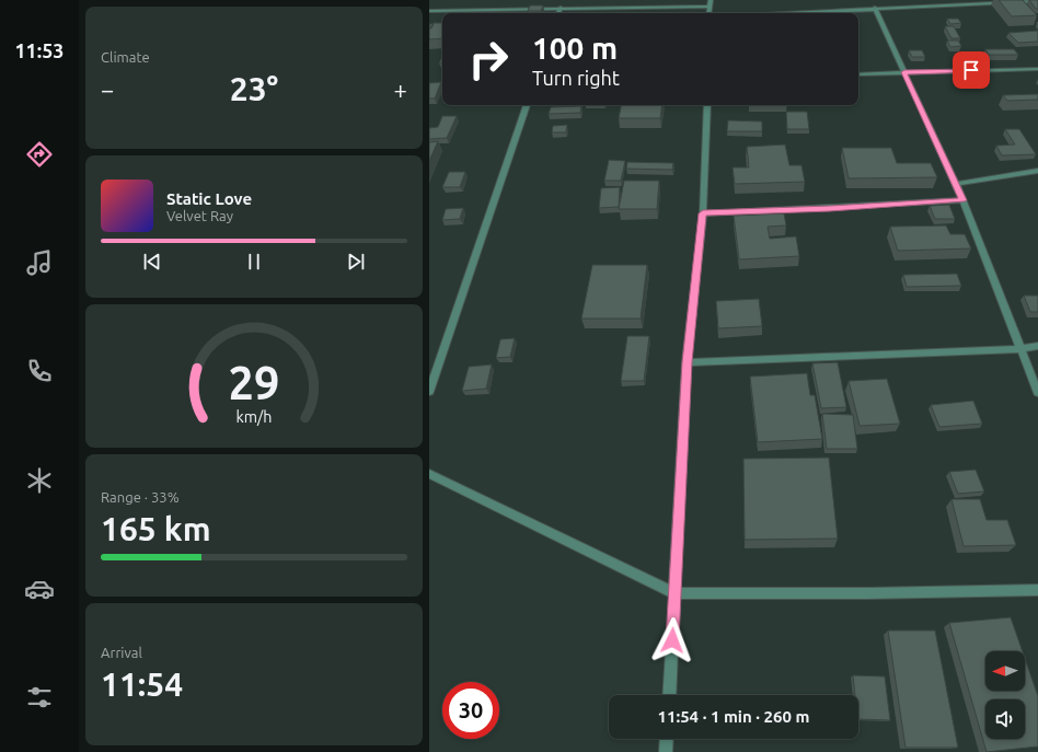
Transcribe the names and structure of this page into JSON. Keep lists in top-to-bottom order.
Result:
{
  "north": "left",
  "page": {
    "tabs": "11:53",
    "tile": [
      "Climate",
      ["Range · 33%", "165 km"],
      ["Arrival", "11:54"]
    ],
    "turn": ["100 m", "Turn right"],
    "heat": ["−", "23°", "+"],
    "song": ["Static Love", "Velvet Ray"],
    "limit": "30",
    "trip": "11:54 · 1 min · 260 m",
    "gauge": ["29", "km/h"]
  }
}
